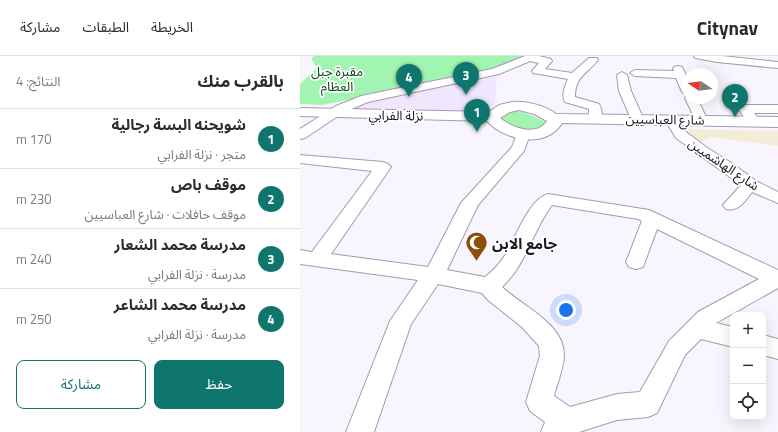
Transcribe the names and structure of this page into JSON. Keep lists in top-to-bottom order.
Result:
{
  "streets": {
    "main road": ["نزلة الفرابي", "شارع العباسيين"],
    "street": ["شارع الهاشميين"]
  },
  "crossings": [
    ["شارع العباسيين", "شارع الهاشميين"]
  ],
  "parks": ["مقبرة جبل العظام"],
  "places": {
    "mosque": ["جامع الابن"]
  },
  "north": "left",
  "page": {
    "header": "Citynav",
    "nav": ["الخريطة", "الطبقات", "مشاركة"],
    "heading": ["بالقرب منك", "النتائج: 4"],
    "pins": [
      "3",
      "4",
      "2",
      "1"
    ],
    "list": [
      {
        "mark": "1",
        "name": "شويحنه البسة رجالية",
        "note": "متجر · نزلة الفرابي",
        "value": "170 m"
      },
      {
        "mark": "2",
        "name": "موقف باص",
        "note": "موقف حافلات · شارع العباسيين",
        "value": "230 m"
      },
      {
        "mark": "3",
        "name": "مدرسة محمد الشعار",
        "note": "مدرسة · نزلة الفرابي",
        "value": "240 m"
      },
      {
        "mark": "4",
        "name": "مدرسة محمد الشاعر",
        "note": "مدرسة · نزلة الفرابي",
        "value": "250 m"
      }
    ],
    "map_buttons": ["+", "−"],
    "buttons": ["حفظ", "مشاركة"]
  }
}
